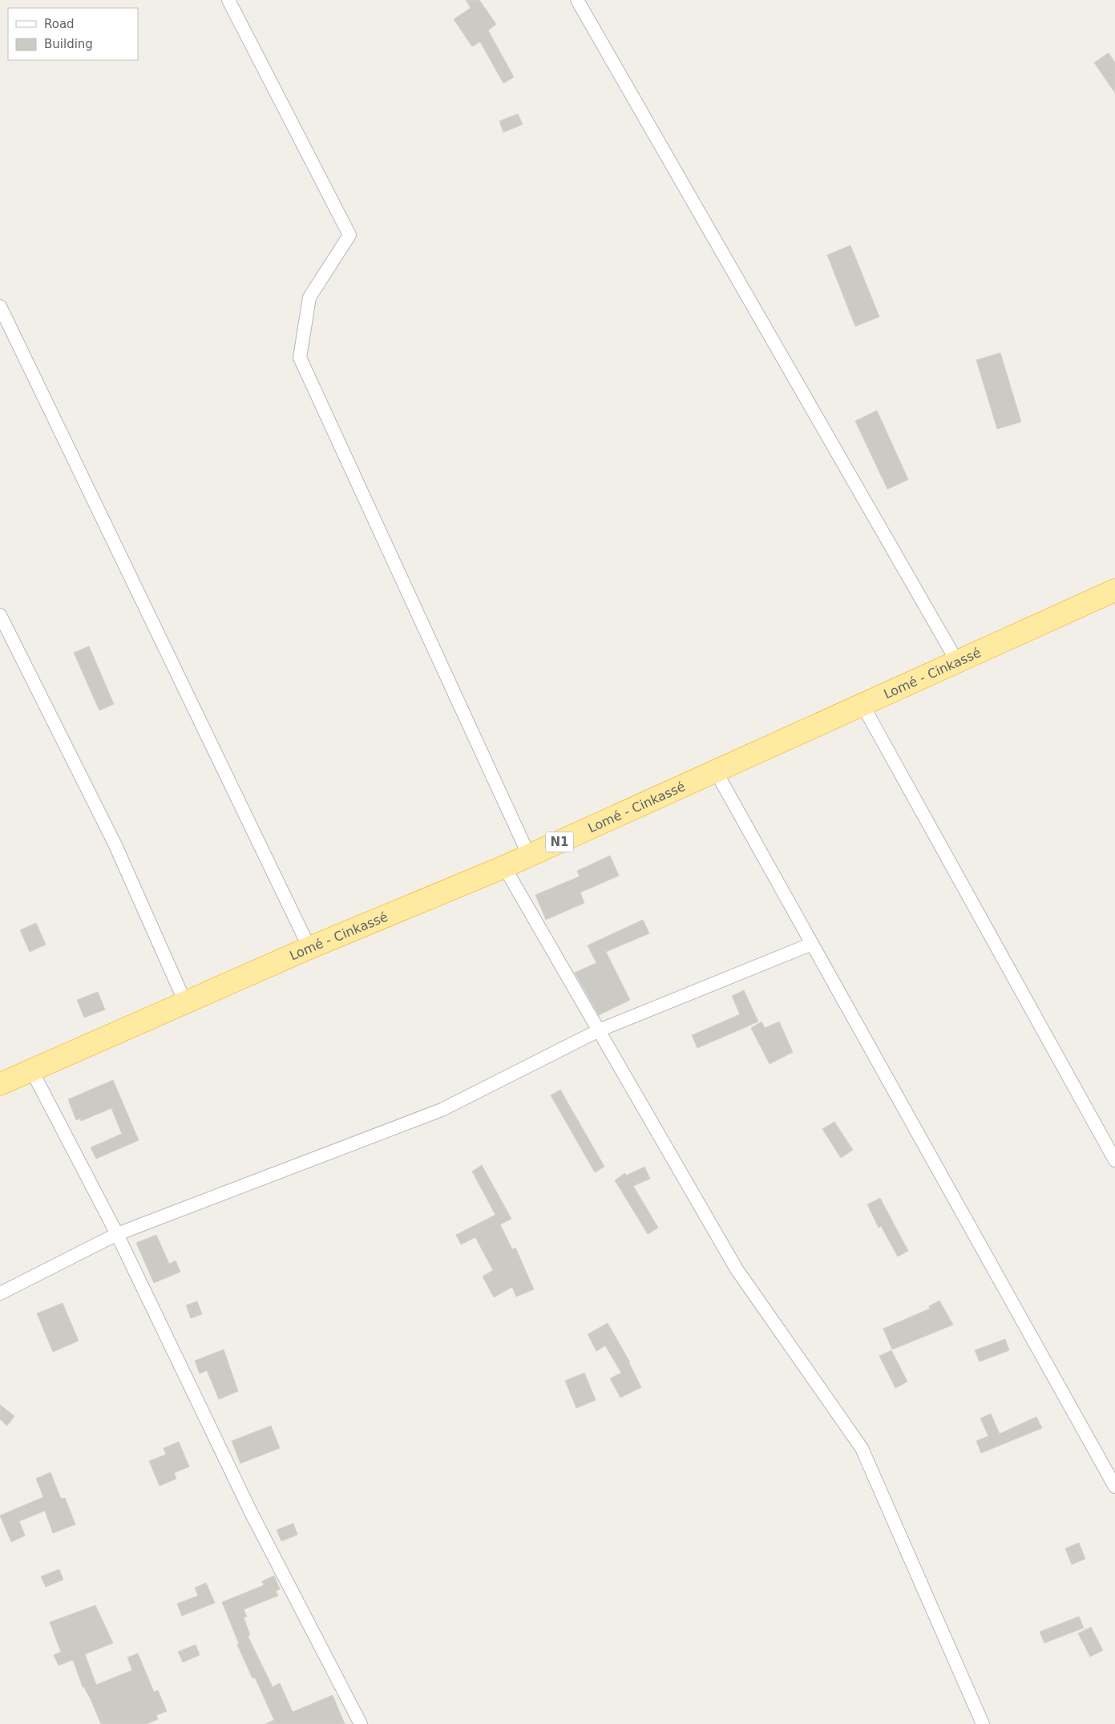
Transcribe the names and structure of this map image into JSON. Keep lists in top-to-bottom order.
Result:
{
  "streets": {
    "highway": ["Lomé - Cinkassé", "N1"]
  },
  "legend": ["Road", "Building"]
}
